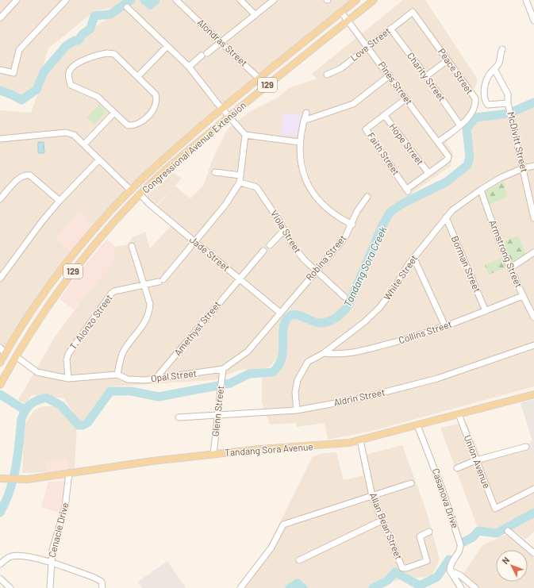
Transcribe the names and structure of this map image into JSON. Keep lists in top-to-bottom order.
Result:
{
  "streets": {
    "main road": ["129", "Congressional Avenue Extension", "Tandang Sora Avenue"],
    "street": [
      "Alondras Street",
      "Love Street",
      "Peace Street",
      "Charity Street",
      "Pines Street",
      "McDivitt Street",
      "Hope Street",
      "Faith Street",
      "Viola Street",
      "Jade Street",
      "Armstrong Street",
      "Robina Street",
      "Borman Street",
      "White Street",
      "T. Alonzo Street",
      "Amethyst Street",
      "Collins Street",
      "Opal Street",
      "Aldrin Street",
      "Glenn Street",
      "Union Avenue",
      "Casanova Drive",
      "Allan Bean Street",
      "Cenacle Drive"
    ]
  },
  "crossings": [
    ["Alondras Street", "Congressional Avenue Extension"],
    ["Love Street", "Peace Street"],
    ["Love Street", "Charity Street"],
    ["Love Street", "Pines Street"],
    ["Peace Street", "Charity Street"],
    ["Peace Street", "Pines Street"],
    ["Pines Street", "Congressional Avenue Extension"],
    ["Pines Street", "Faith Street"],
    ["McDivitt Street", "White Street"],
    ["Hope Street", "Faith Street"],
    ["Congressional Avenue Extension", "Jade Street"],
    ["Congressional Avenue Extension", "Opal Street"],
    ["Viola Street", "Robina Street"],
    ["Jade Street", "T. Alonzo Street"],
    ["Jade Street", "Amethyst Street"],
    ["Jade Street", "Opal Street"],
    ["Armstrong Street", "White Street"],
    ["Armstrong Street", "Collins Street"],
    ["Robina Street", "Opal Street"],
    ["Borman Street", "White Street"],
    ["Borman Street", "Collins Street"],
    ["White Street", "Collins Street"],
    ["White Street", "Aldrin Street"],
    ["T. Alonzo Street", "Opal Street"],
    ["Amethyst Street", "Opal Street"],
    ["Opal Street", "Glenn Street"],
    ["Aldrin Street", "Glenn Street"],
    ["Glenn Street", "Tandang Sora Avenue"],
    ["Tandang Sora Avenue", "Union Avenue"],
    ["Tandang Sora Avenue", "Casanova Drive"],
    ["Tandang Sora Avenue", "Allan Bean Street"],
    ["Tandang Sora Avenue", "Cenacle Drive"]
  ],
  "water": ["Tandang Sora Creek"],
  "north": "top left"
}
